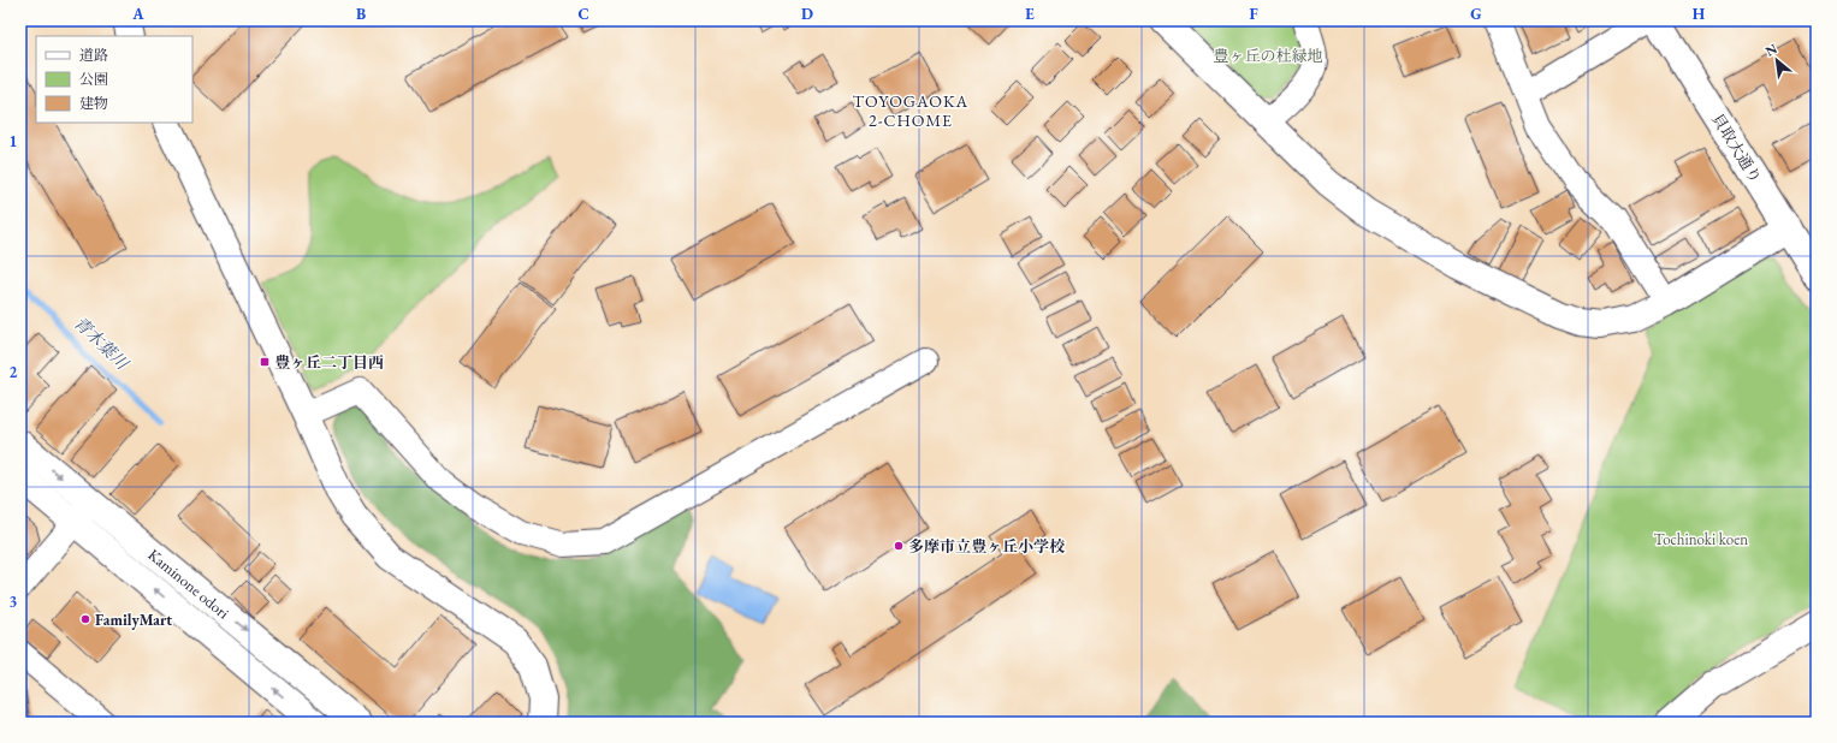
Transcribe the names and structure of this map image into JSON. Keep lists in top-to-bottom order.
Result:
{
  "streets": {
    "street": ["貝取大通り", "Kaminone odori"]
  },
  "districts": ["TOYOGAOKA 2-CHOME"],
  "water": ["青木葉川"],
  "parks": ["豊ヶ丘の杜緑地", "Tochinoki koen"],
  "places": {
    "transit": ["豊ヶ丘二丁目西"],
    "other": ["多摩市立豊ヶ丘小学校", "FamilyMart"]
  },
  "legend": ["道路", "公園", "建物"],
  "north": "top left",
  "grid": {
    "columns": [
      "A",
      "B",
      "C",
      "D",
      "E",
      "F",
      "G",
      "H"
    ],
    "rows": ["1", "2", "3"]
  }
}
